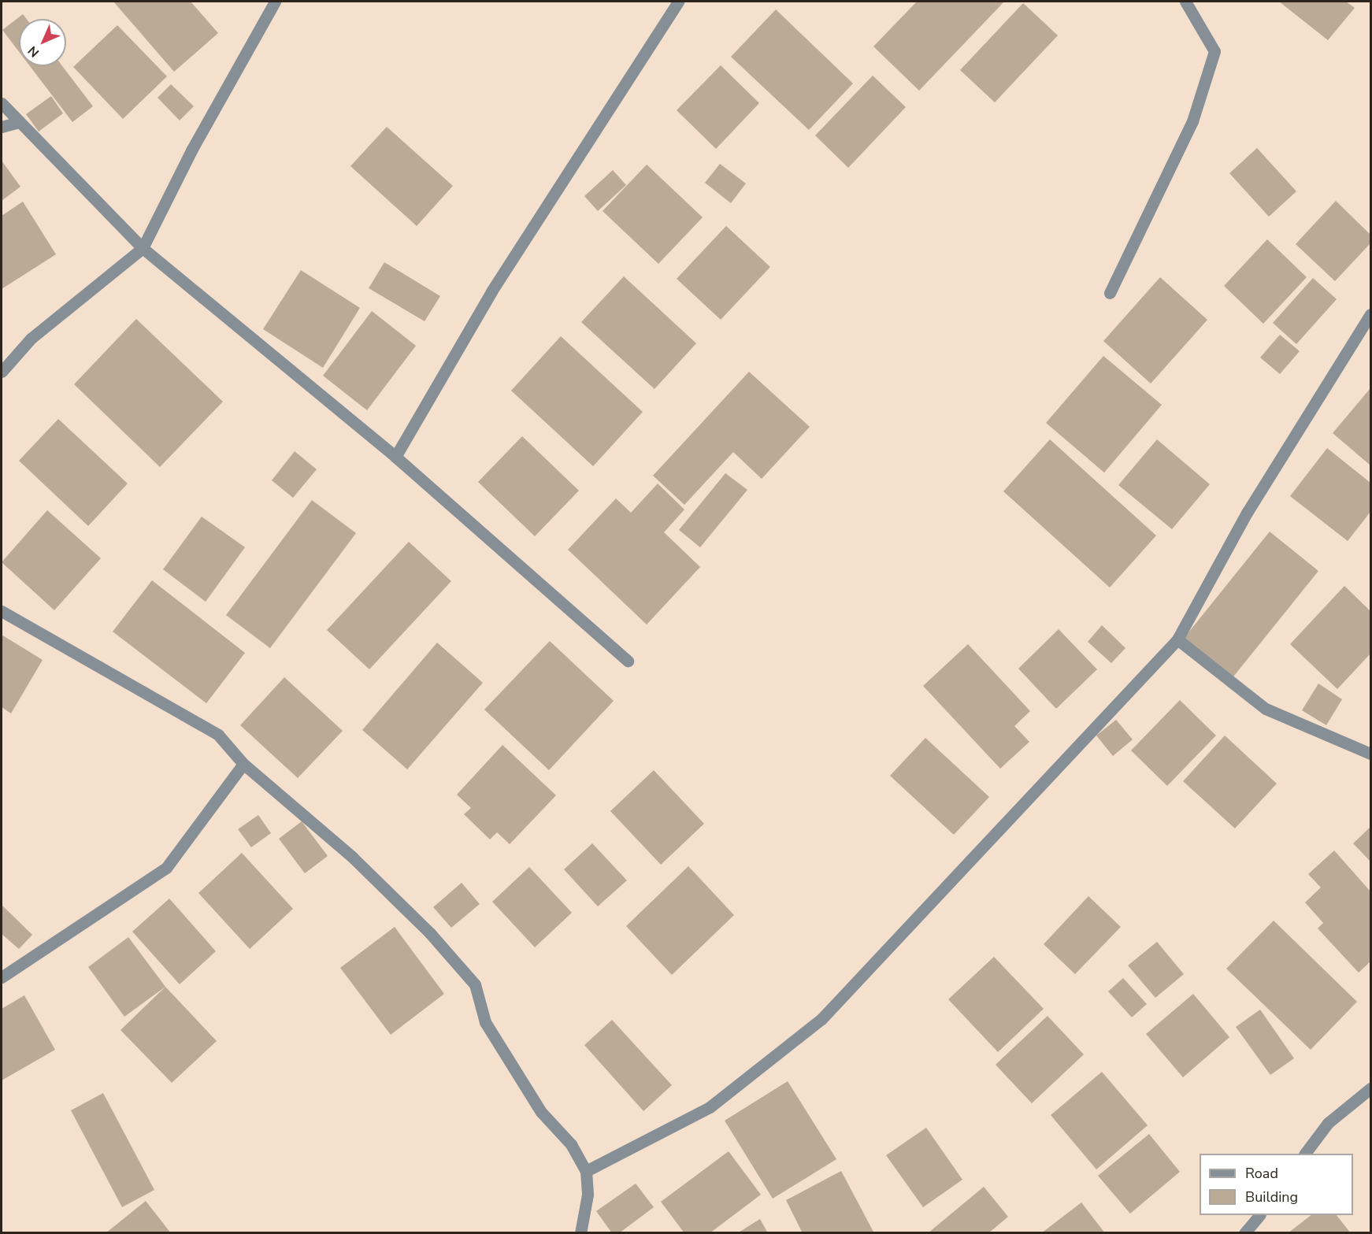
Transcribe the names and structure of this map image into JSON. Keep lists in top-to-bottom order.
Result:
{
  "legend": ["Road", "Building"],
  "north": "bottom left"
}
